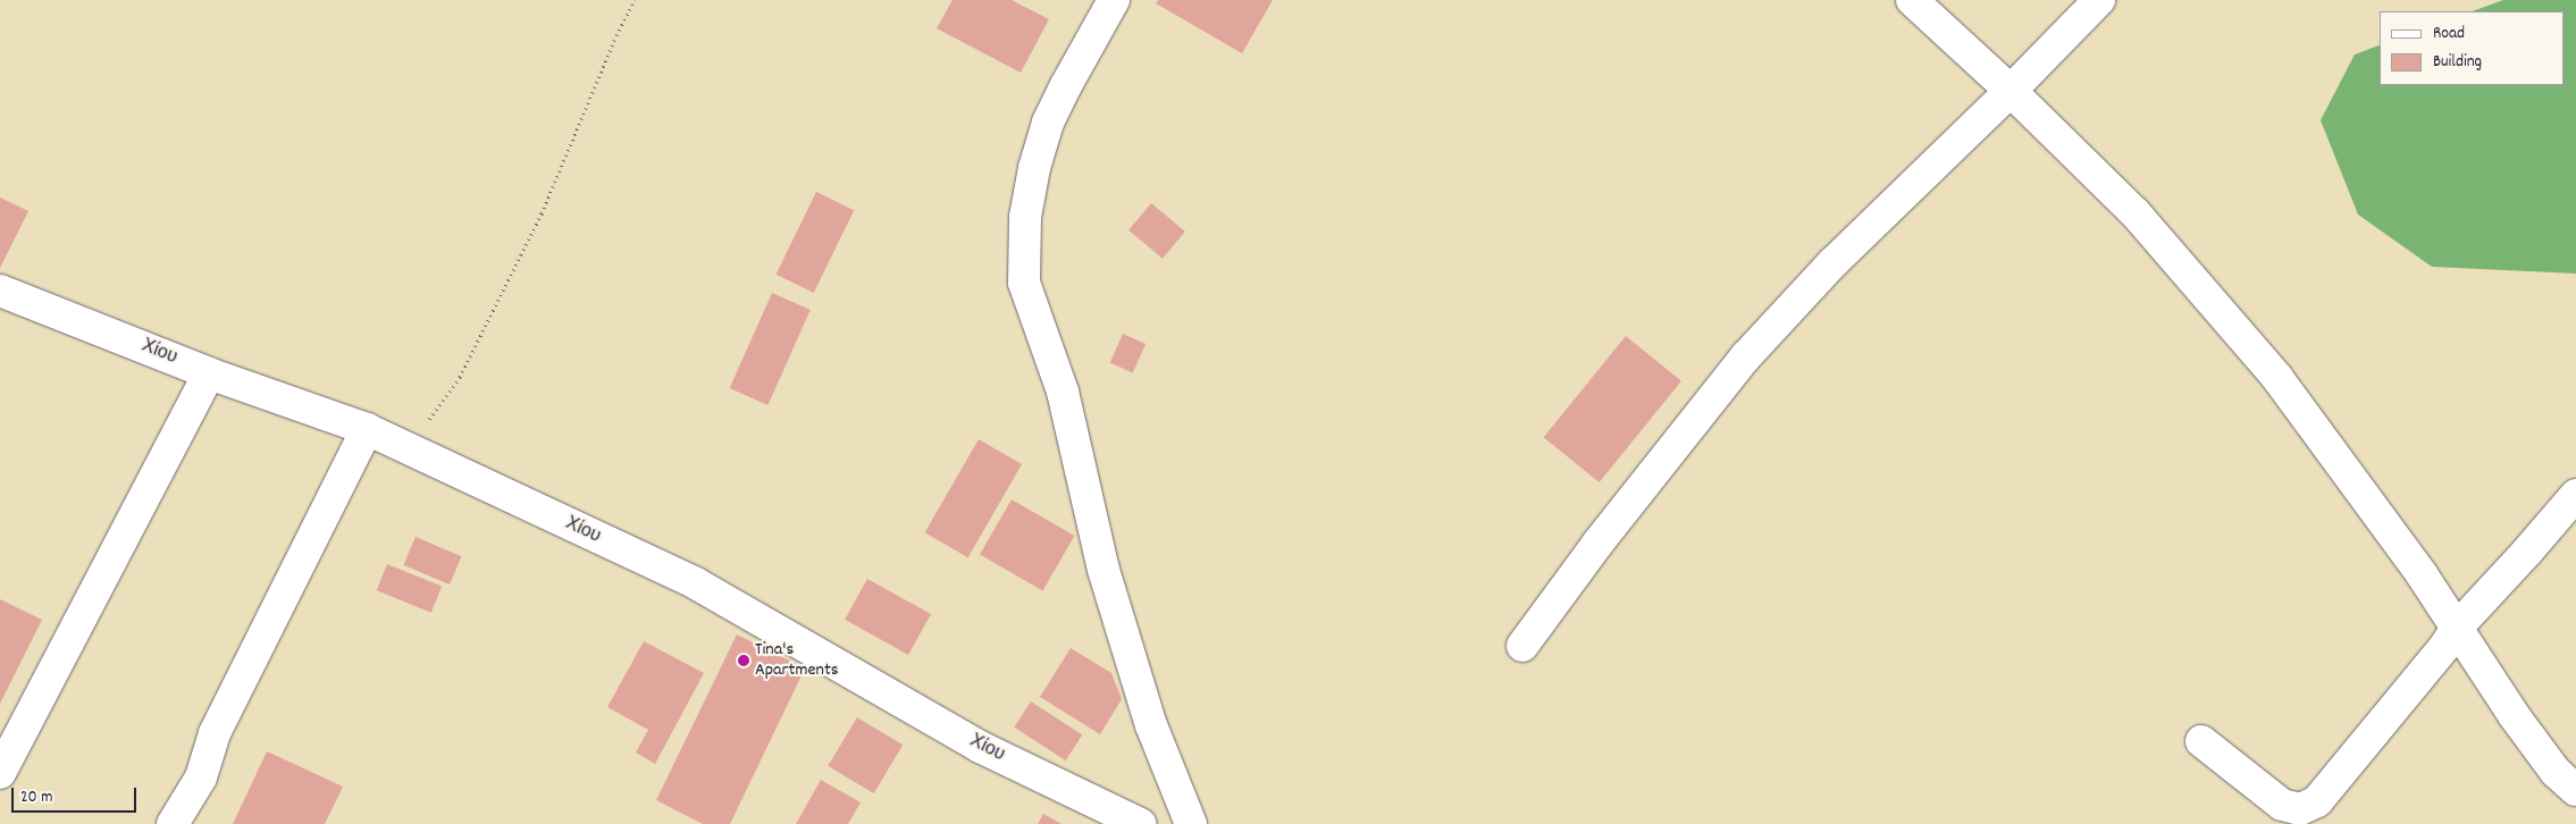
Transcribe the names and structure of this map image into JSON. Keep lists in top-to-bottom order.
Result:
{
  "streets": {
    "street": ["Χίου"]
  },
  "places": ["Tina's Apartments"],
  "legend": ["Road", "Building"],
  "scale_bar": "20 m"
}
